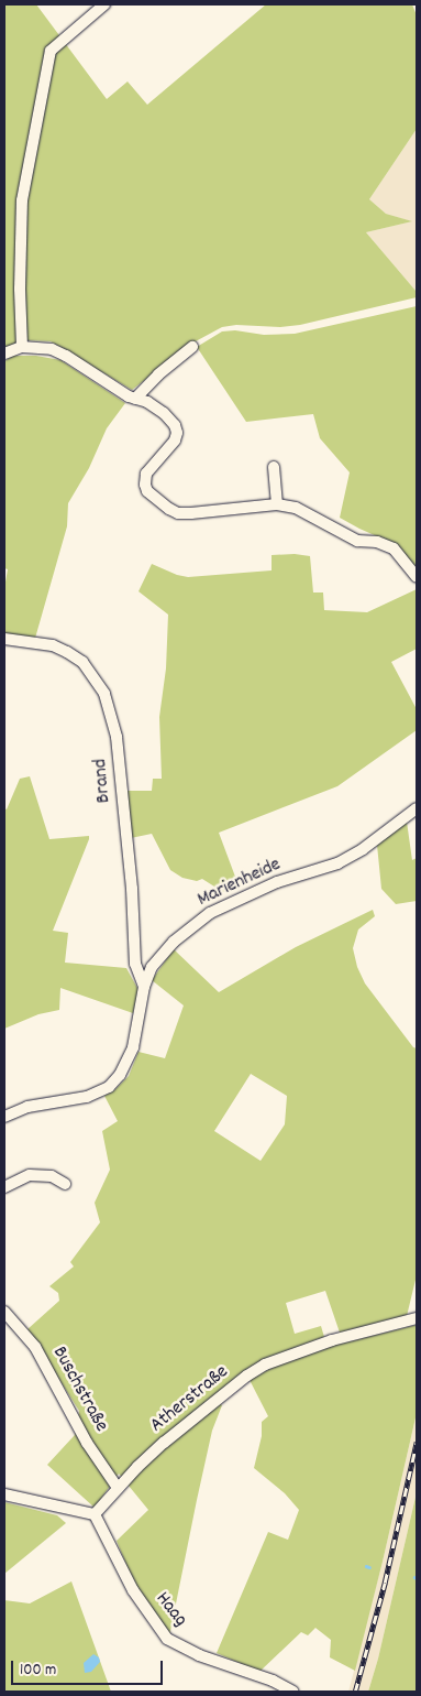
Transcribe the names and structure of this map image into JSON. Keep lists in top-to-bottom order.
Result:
{
  "streets": {
    "street": [
      "Brand",
      "Marienheide",
      "Buschstraße",
      "Atherstraße",
      "Haag"
    ]
  },
  "crossings": [
    ["Brand", "Marienheide"],
    ["Buschstraße", "Atherstraße"],
    ["Atherstraße", "Haag"]
  ],
  "scale_bar": "100 m"
}
